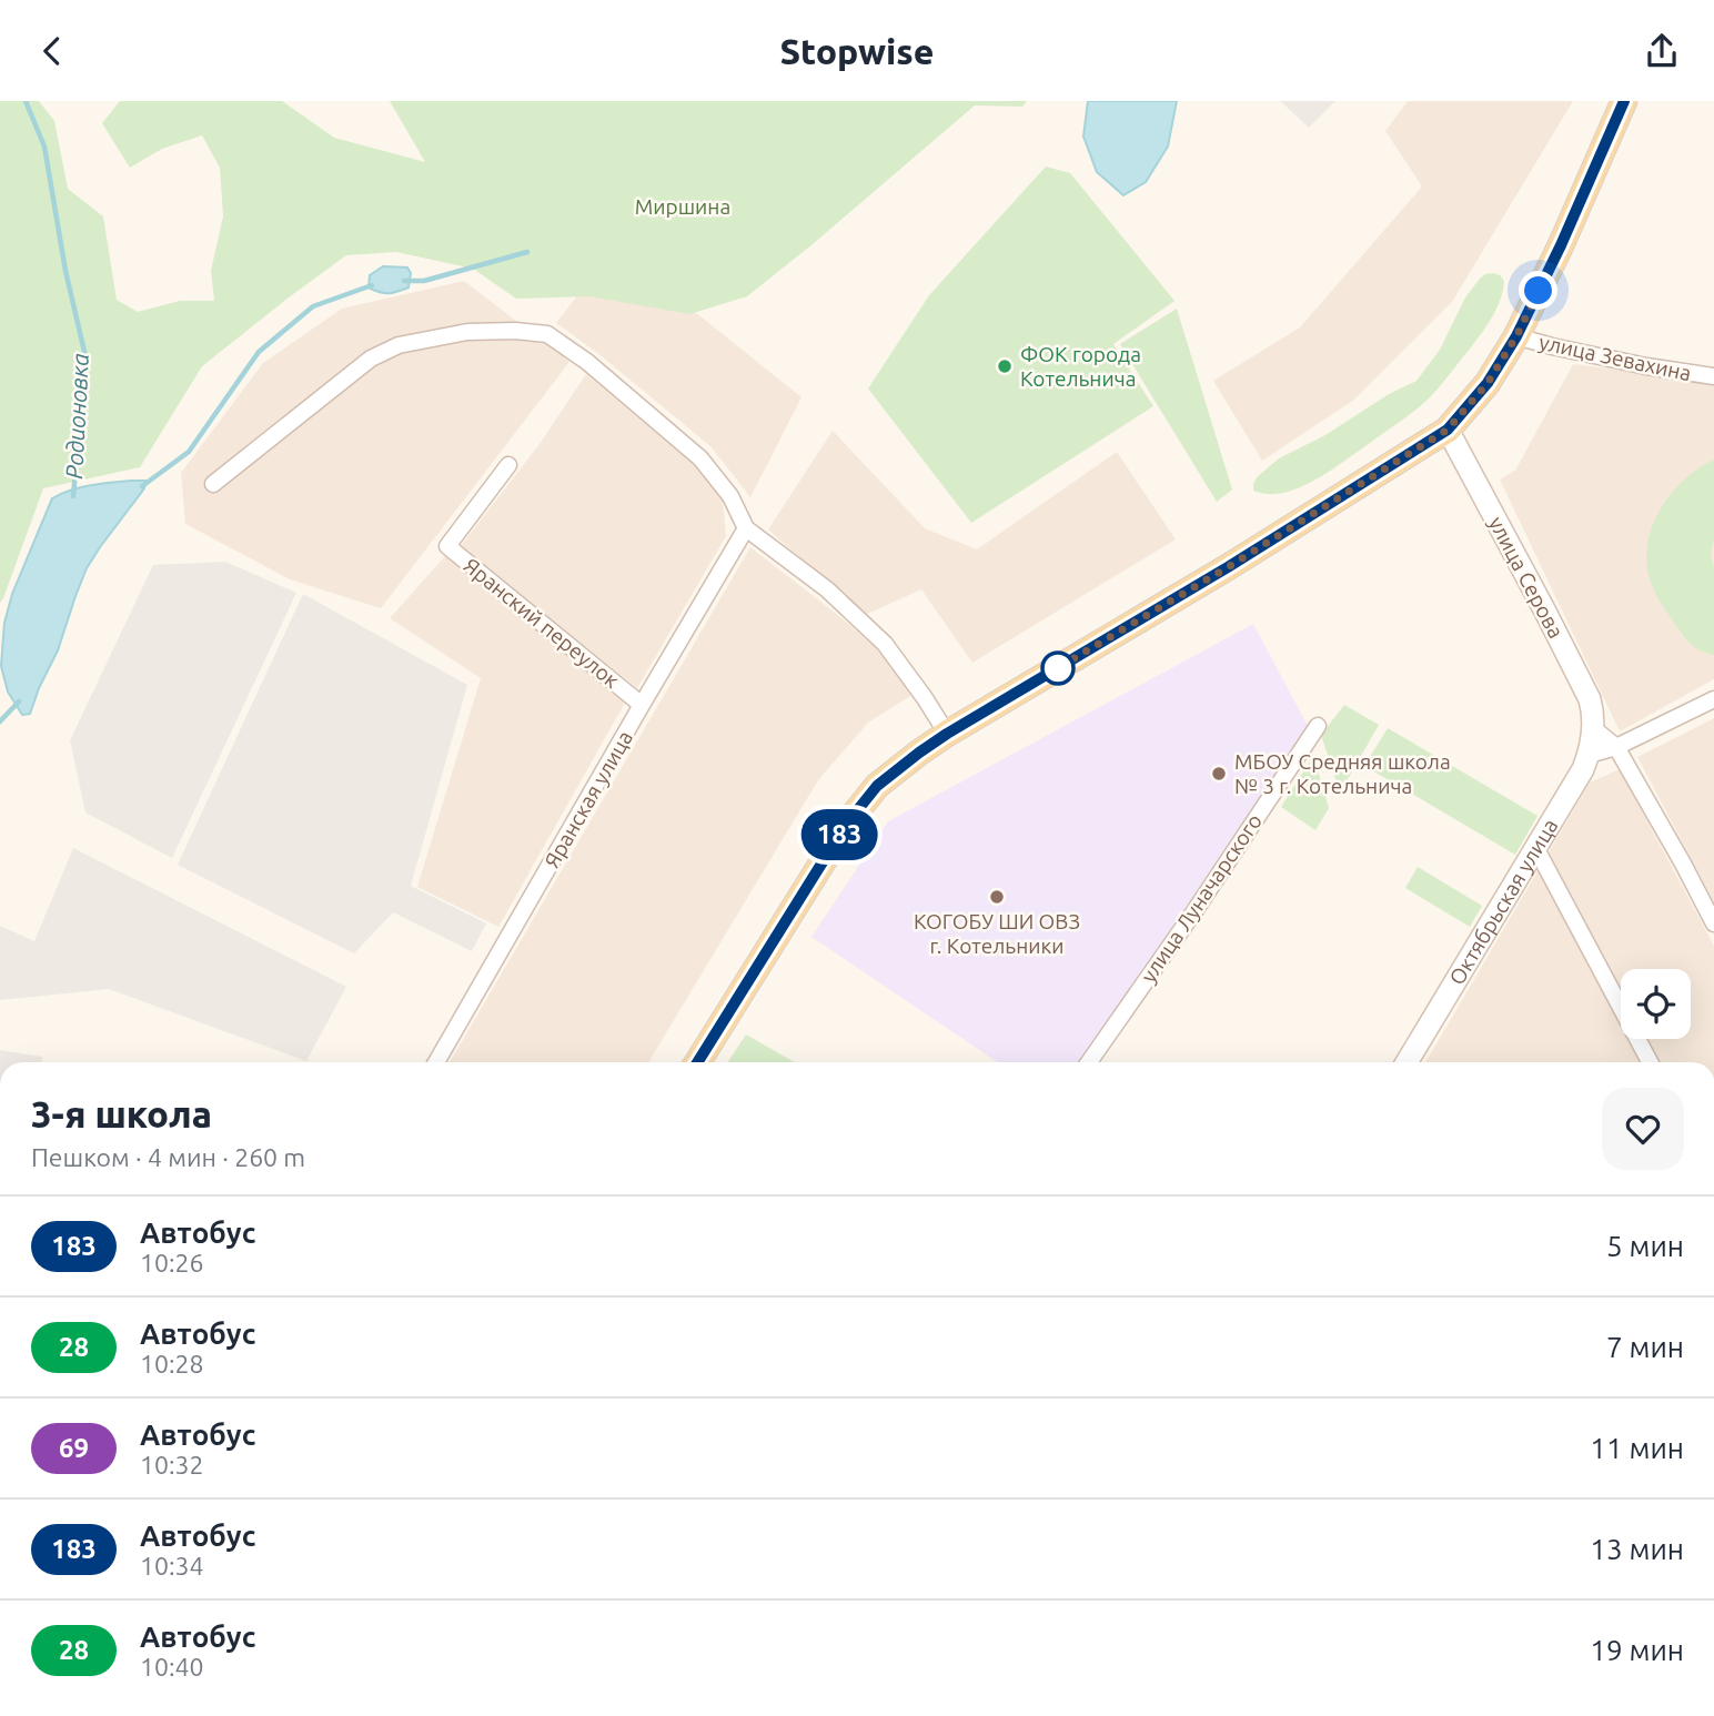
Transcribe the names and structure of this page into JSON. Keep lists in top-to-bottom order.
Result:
{
  "streets": {
    "street": [
      "улица Зевахина",
      "улица Серова",
      "Яранский переулок",
      "Яранская улица",
      "улица Луначарского",
      "Октябрьская улица"
    ]
  },
  "crossings": [
    ["улица Серова", "Октябрьская улица"],
    ["Яранский переулок", "Яранская улица"]
  ],
  "water": ["Родионовка"],
  "parks": ["Миршина"],
  "places": ["ФОК города Котельнича", "МБОУ Средняя школа № 3 г. Котельнича", "КОГОБУ ШИ ОВЗ г. Котельники"],
  "lines": ["bus line 183"],
  "page": {
    "header": "Stopwise",
    "on_map": "183",
    "heading": ["3-я школа", "Пешком · 4 мин · 260 m"],
    "list": [
      {
        "mark": "183",
        "name": "Автобус",
        "note": "10:26",
        "value": "5 мин"
      },
      {
        "mark": "28",
        "name": "Автобус",
        "note": "10:28",
        "value": "7 мин"
      },
      {
        "mark": "69",
        "name": "Автобус",
        "note": "10:32",
        "value": "11 мин"
      },
      {
        "mark": "183",
        "name": "Автобус",
        "note": "10:34",
        "value": "13 мин"
      },
      {
        "mark": "28",
        "name": "Автобус",
        "note": "10:40",
        "value": "19 мин"
      }
    ]
  }
}
